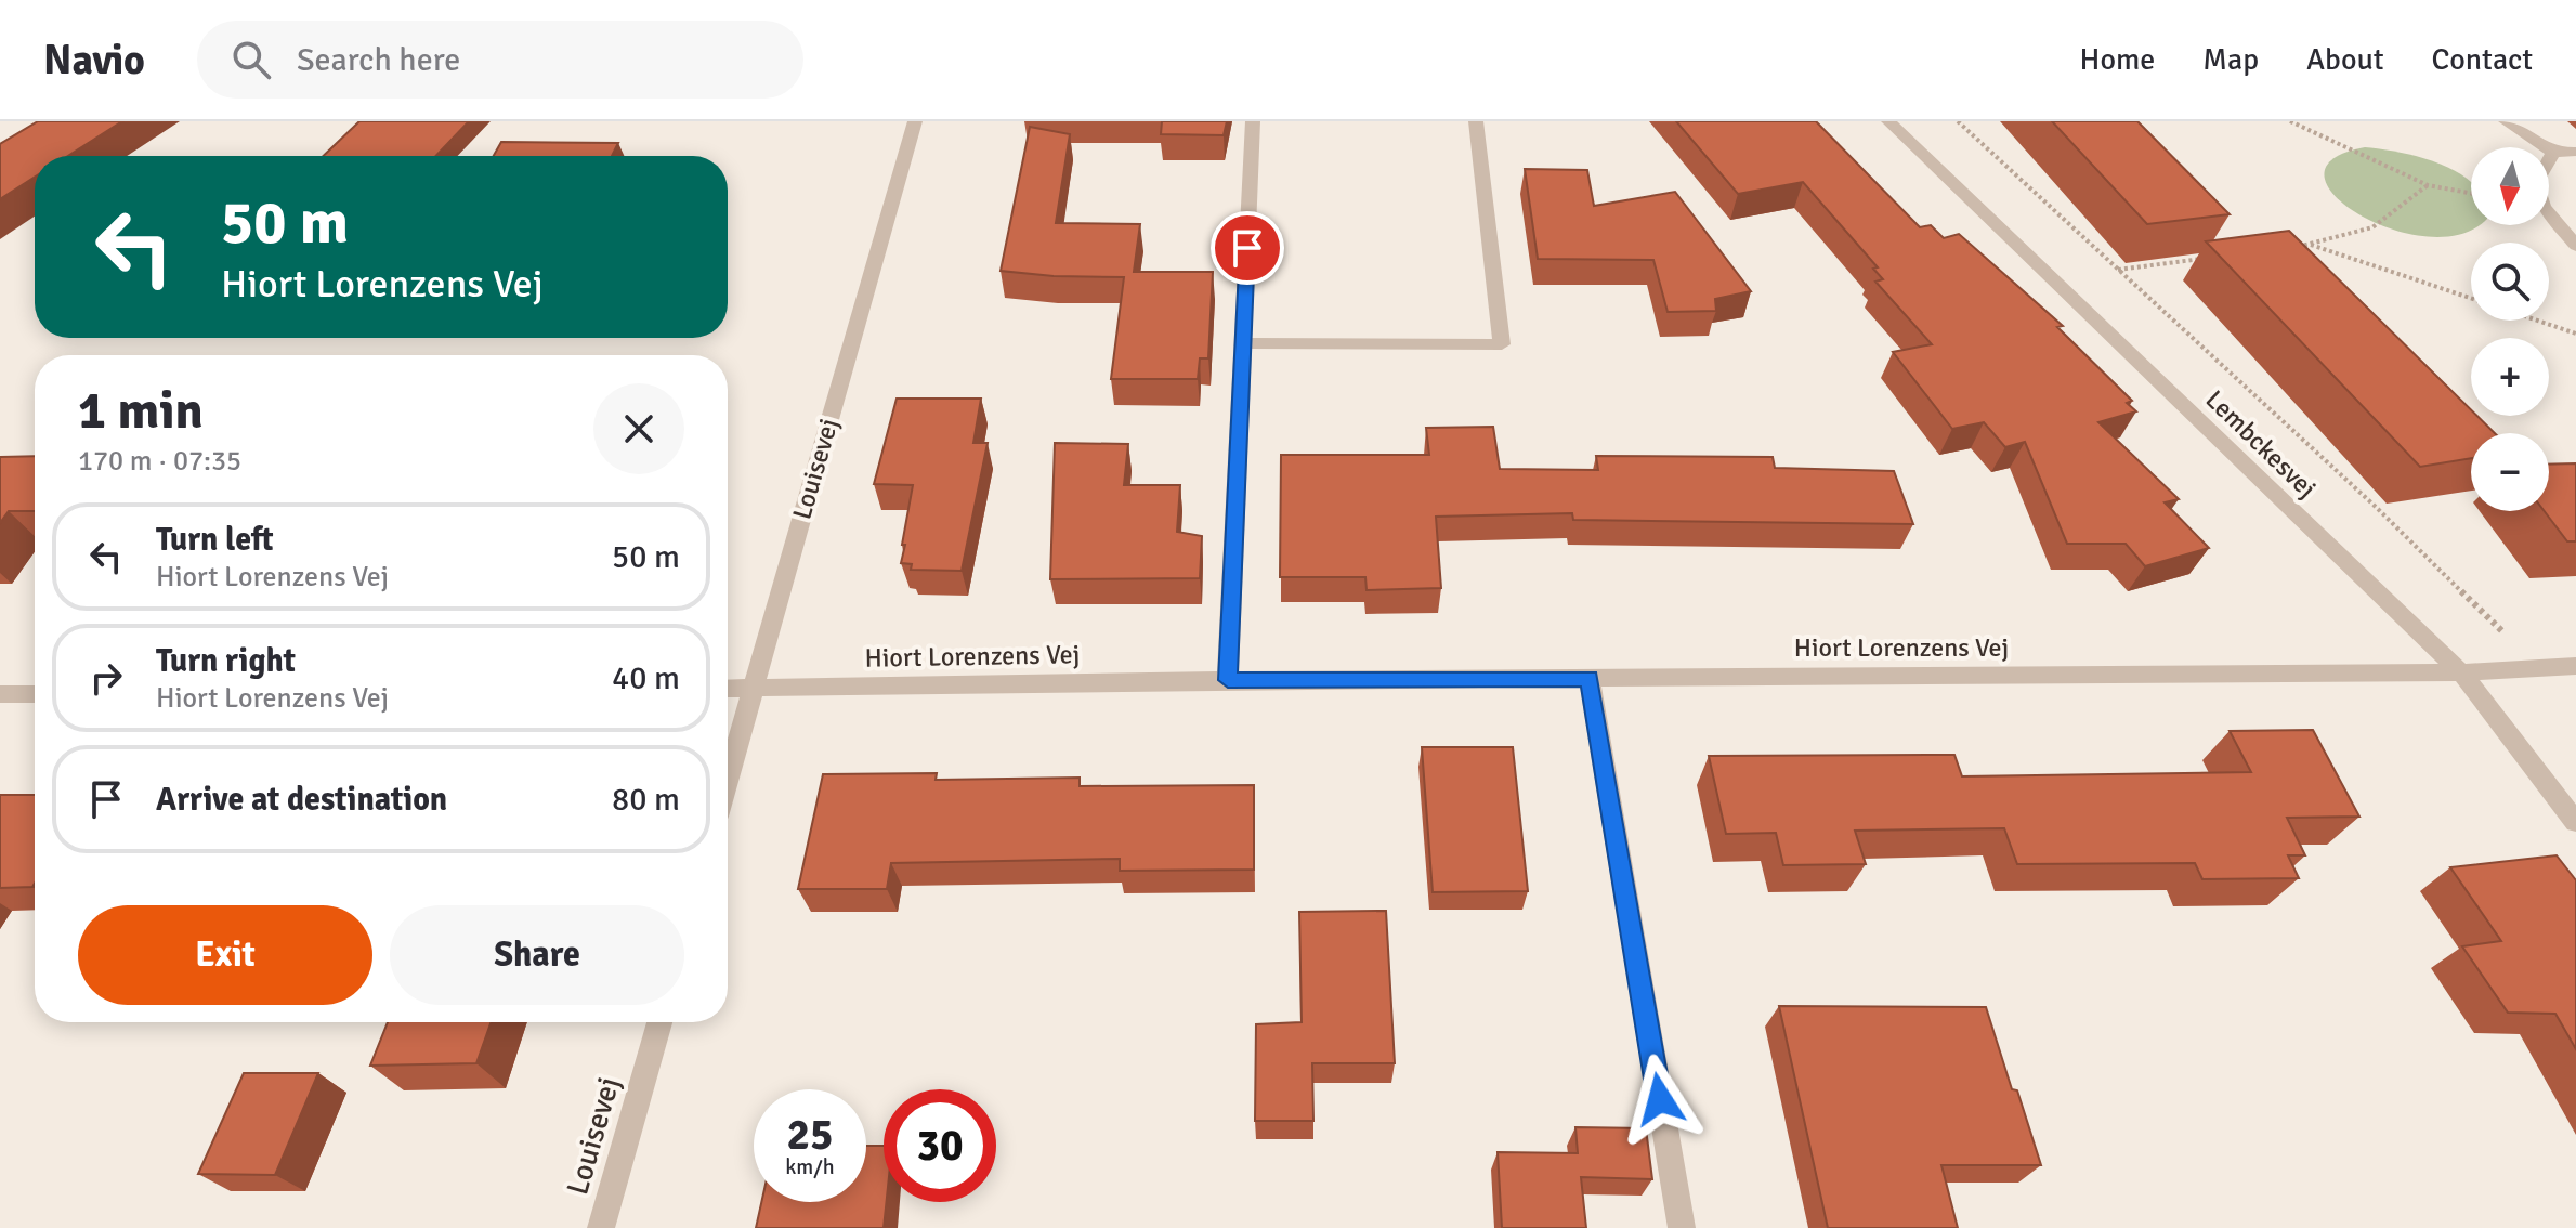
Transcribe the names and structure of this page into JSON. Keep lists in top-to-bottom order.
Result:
{
  "streets": {
    "street": ["Lembckesvej", "Louisevej", "Hiort Lorenzens Vej"]
  },
  "crossings": [
    ["Lembckesvej", "Hiort Lorenzens Vej"],
    ["Louisevej", "Hiort Lorenzens Vej"]
  ],
  "north": "bottom",
  "page": {
    "header": "Navio",
    "search": "Search here",
    "nav": [
      "Home",
      "Map",
      "About",
      "Contact"
    ],
    "map_buttons": ["+", "−"],
    "turn": ["50 m", "Hiort Lorenzens Vej"],
    "heading": ["1 min", "170 m · 07:35"],
    "list": [
      {
        "name": "Turn left",
        "note": "Hiort Lorenzens Vej",
        "value": "50 m"
      },
      {
        "name": "Turn right",
        "note": "Hiort Lorenzens Vej",
        "value": "40 m"
      },
      {
        "name": "Arrive at destination",
        "value": "80 m"
      }
    ],
    "buttons": ["Exit", "Share"],
    "speed": "25 km/h",
    "limit": "30"
  }
}
